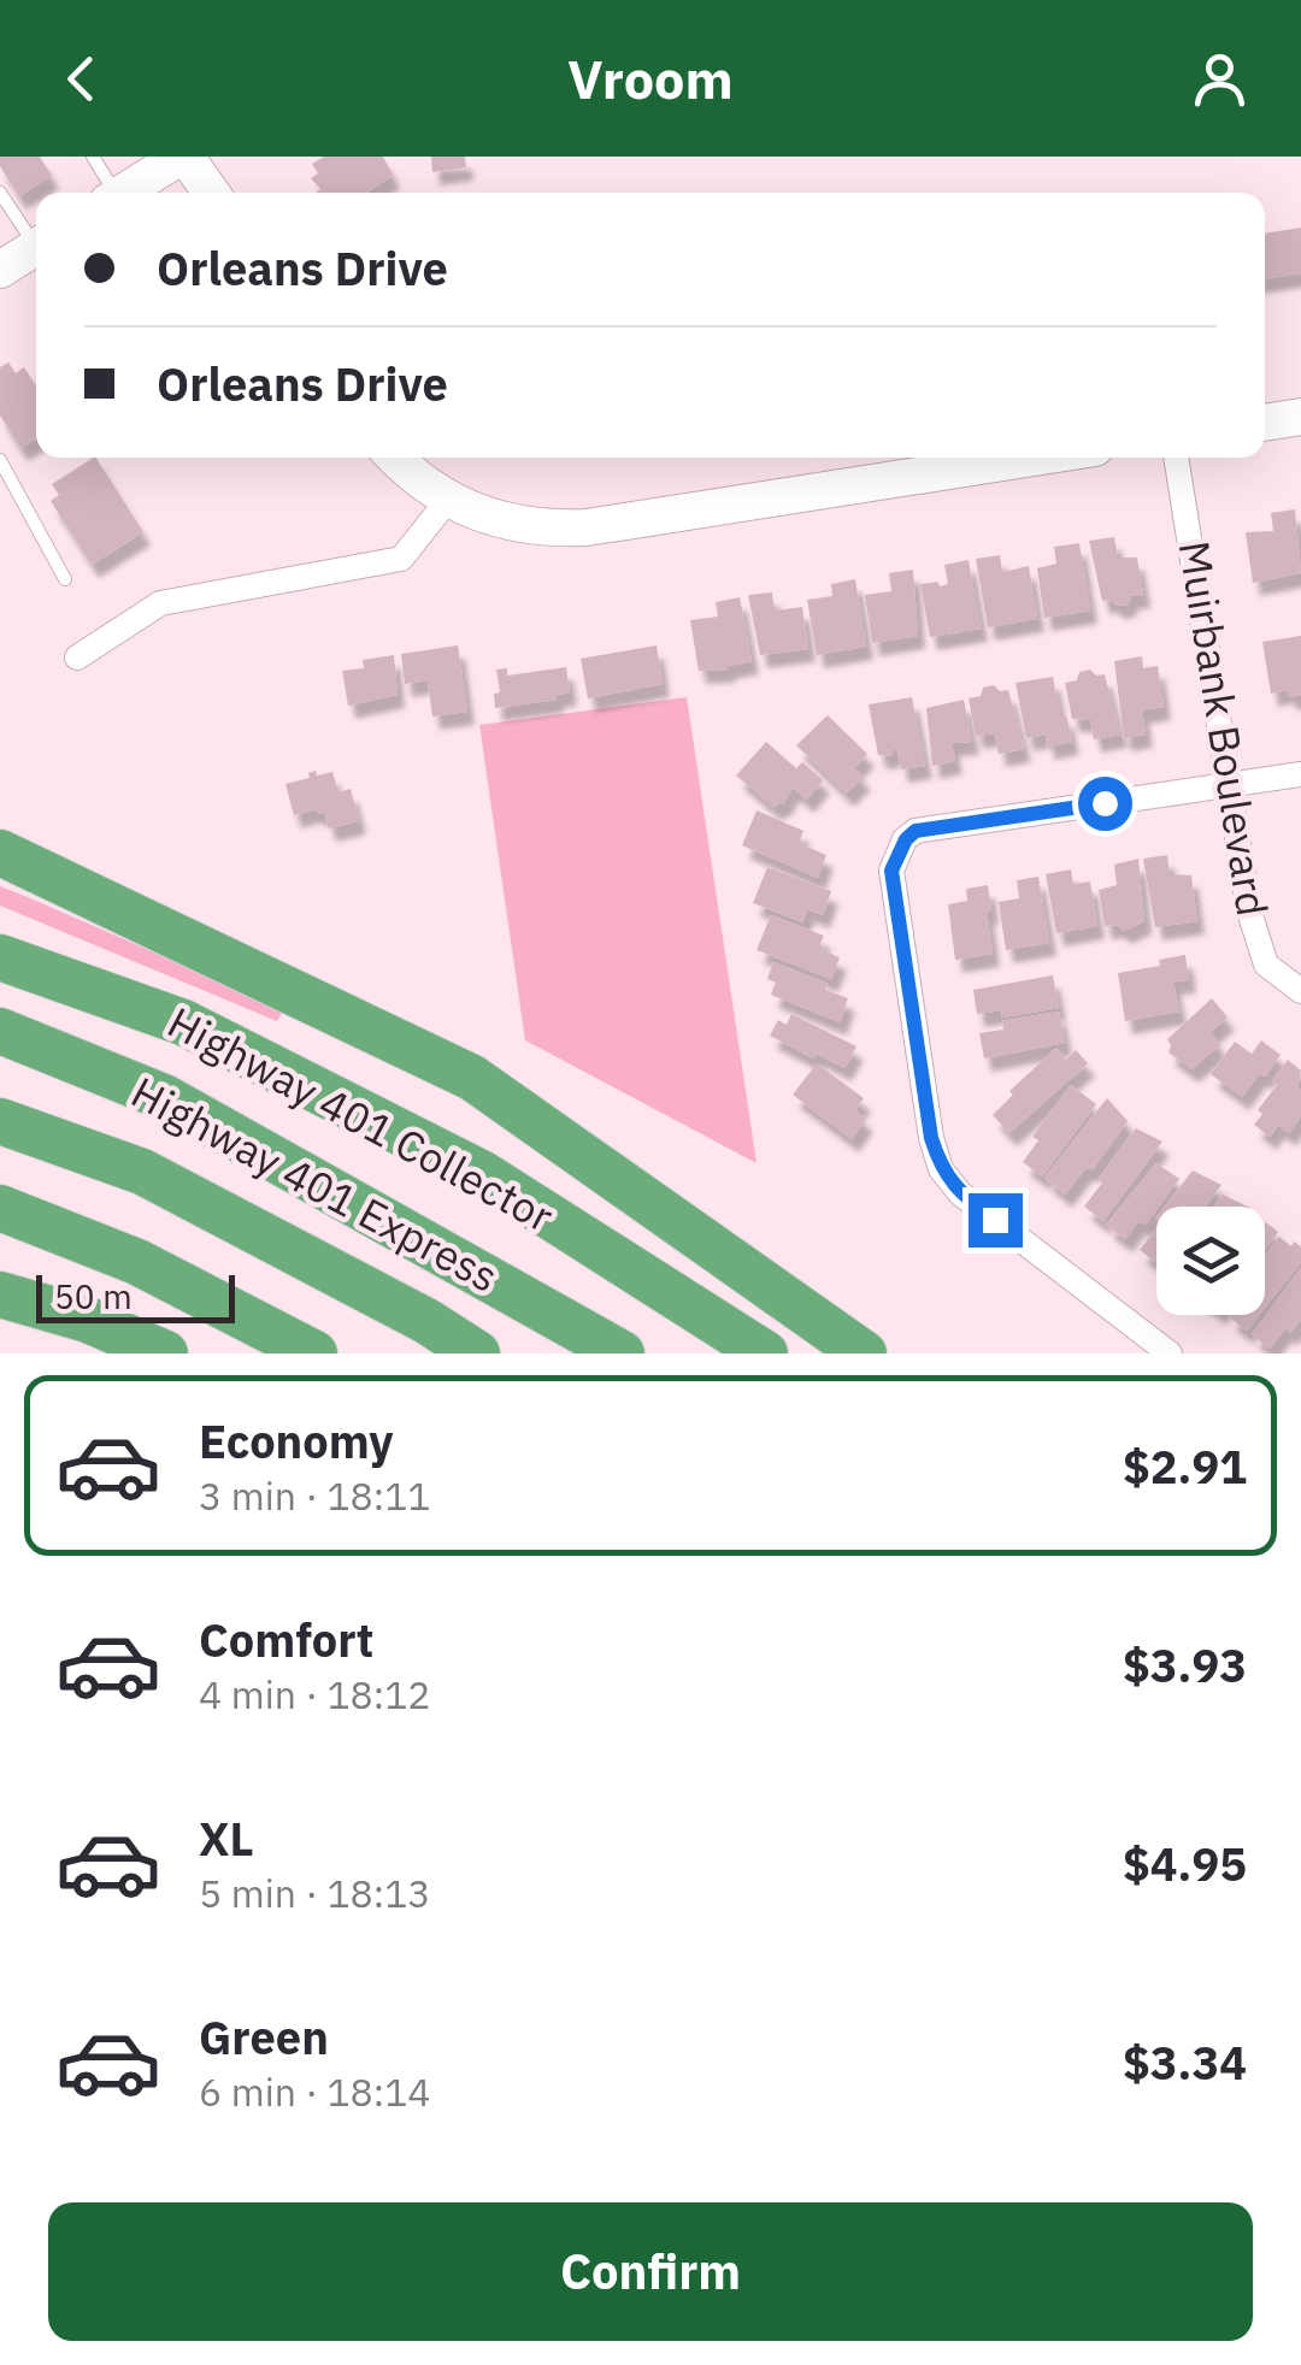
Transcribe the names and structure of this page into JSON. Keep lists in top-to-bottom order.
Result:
{
  "streets": {
    "highway": ["Highway 401 Collector", "Highway 401 Express"],
    "street": ["Muirbank Boulevard"]
  },
  "scale_bar": "50 m",
  "page": {
    "header": "Vroom",
    "banner": ["Orleans Drive", "Orleans Drive"],
    "scale": "50 m",
    "list": [
      {
        "name": "Economy",
        "note": "3 min · 18:11",
        "value": "$2.91"
      },
      {
        "name": "Comfort",
        "note": "4 min · 18:12",
        "value": "$3.93"
      },
      {
        "name": "XL",
        "note": "5 min · 18:13",
        "value": "$4.95"
      },
      {
        "name": "Green",
        "note": "6 min · 18:14",
        "value": "$3.34"
      }
    ],
    "buttons": "Confirm"
  }
}
